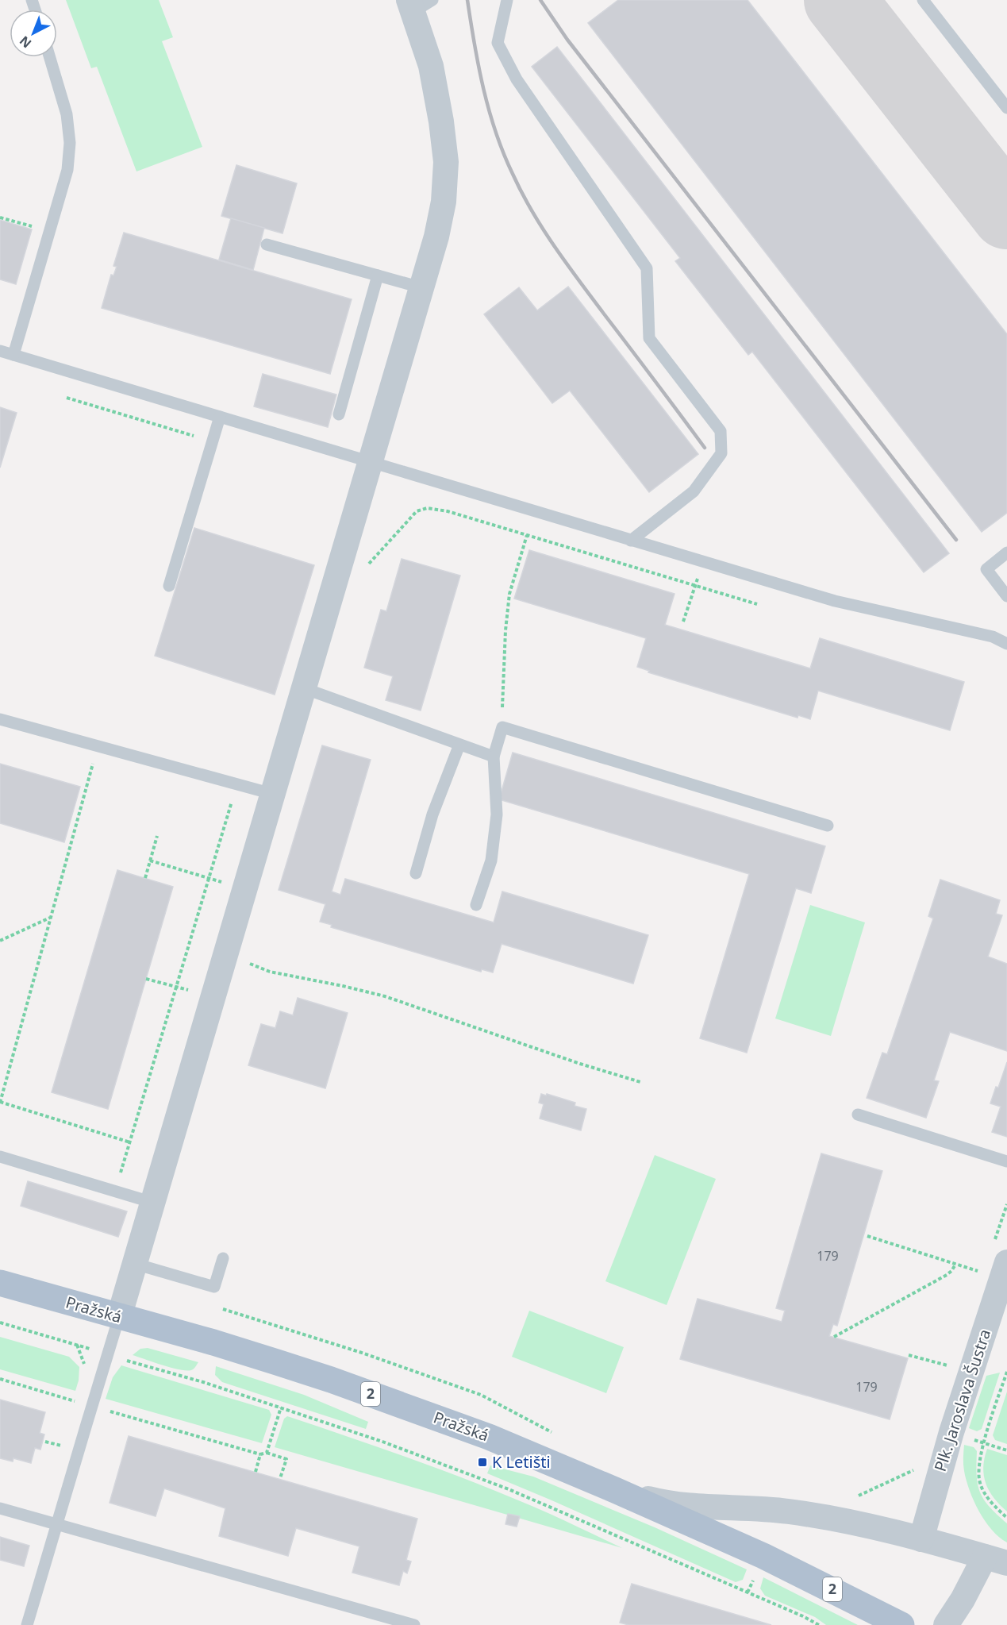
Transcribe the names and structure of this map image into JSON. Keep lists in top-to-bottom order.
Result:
{
  "streets": {
    "main road": ["Pražská", "2"],
    "street": ["Plk. Jaroslava Šustra"]
  },
  "places": {
    "transit": ["K Letišti"]
  },
  "house_numbers": ["179", "179"],
  "north": "bottom left"
}
